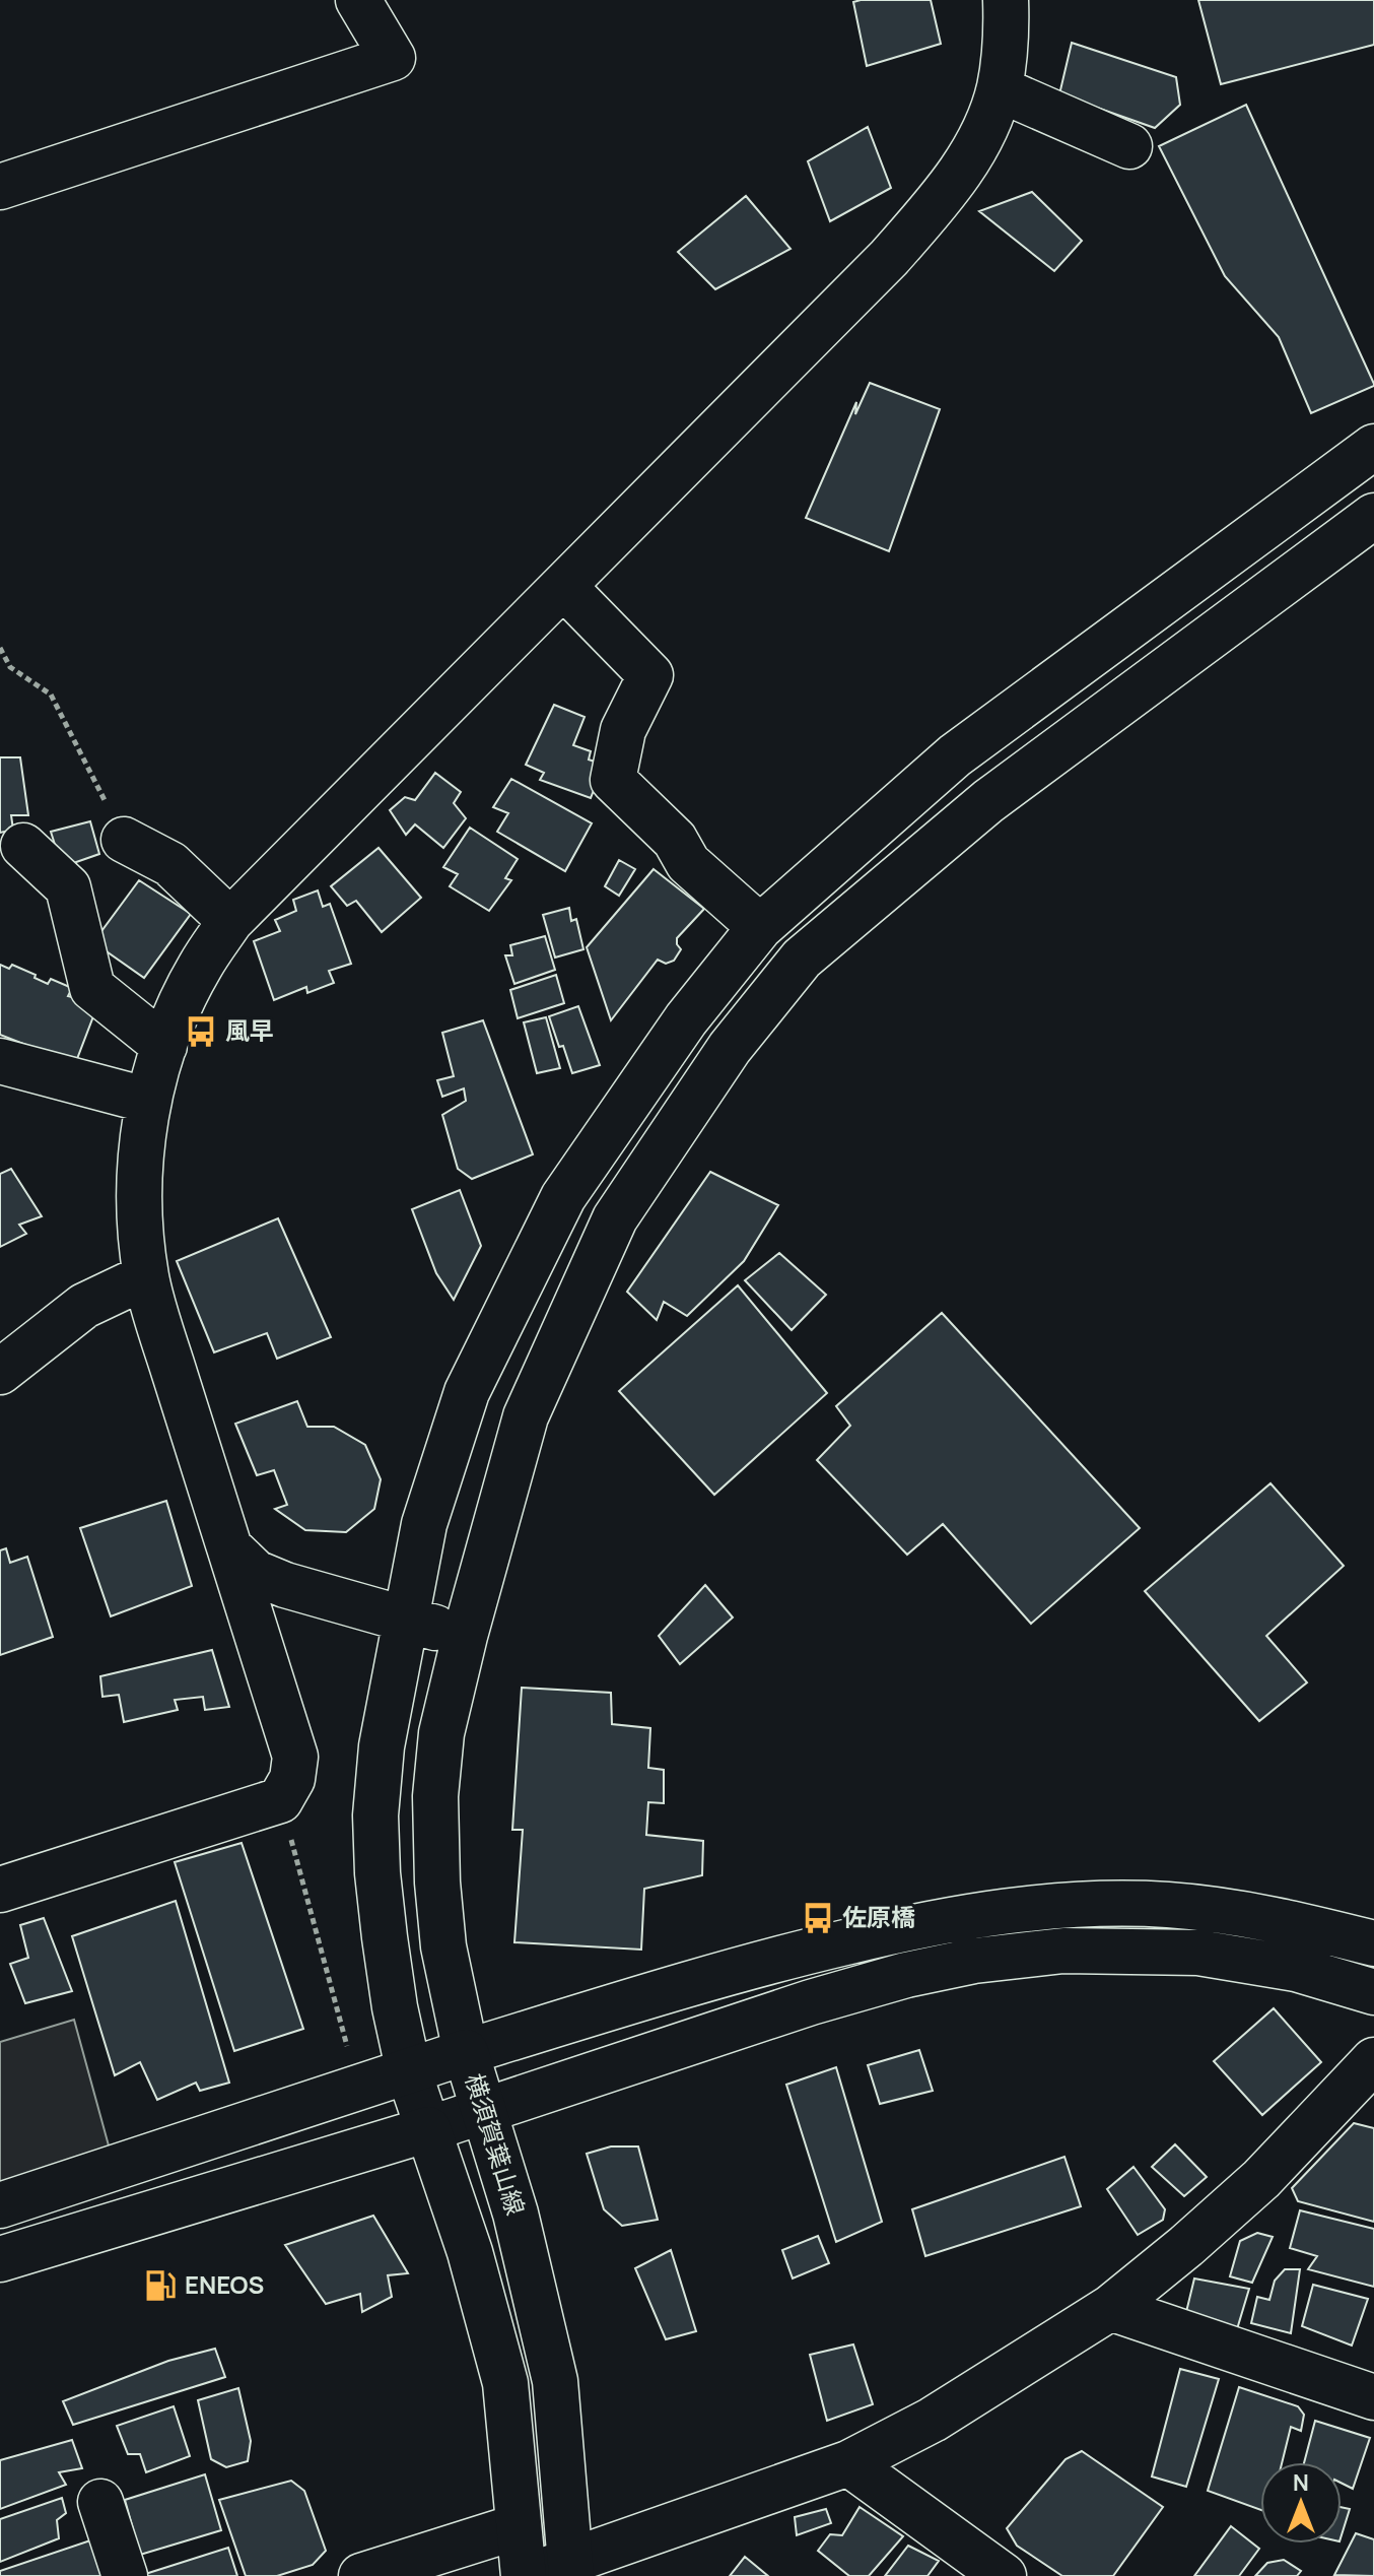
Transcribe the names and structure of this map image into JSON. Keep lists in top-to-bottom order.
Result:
{
  "streets": {
    "street": ["横須賀葉山線"]
  },
  "places": {
    "bus stop": ["風早", "佐原橋"],
    "fuel station": ["ENEOS"]
  },
  "north": "top"
}
